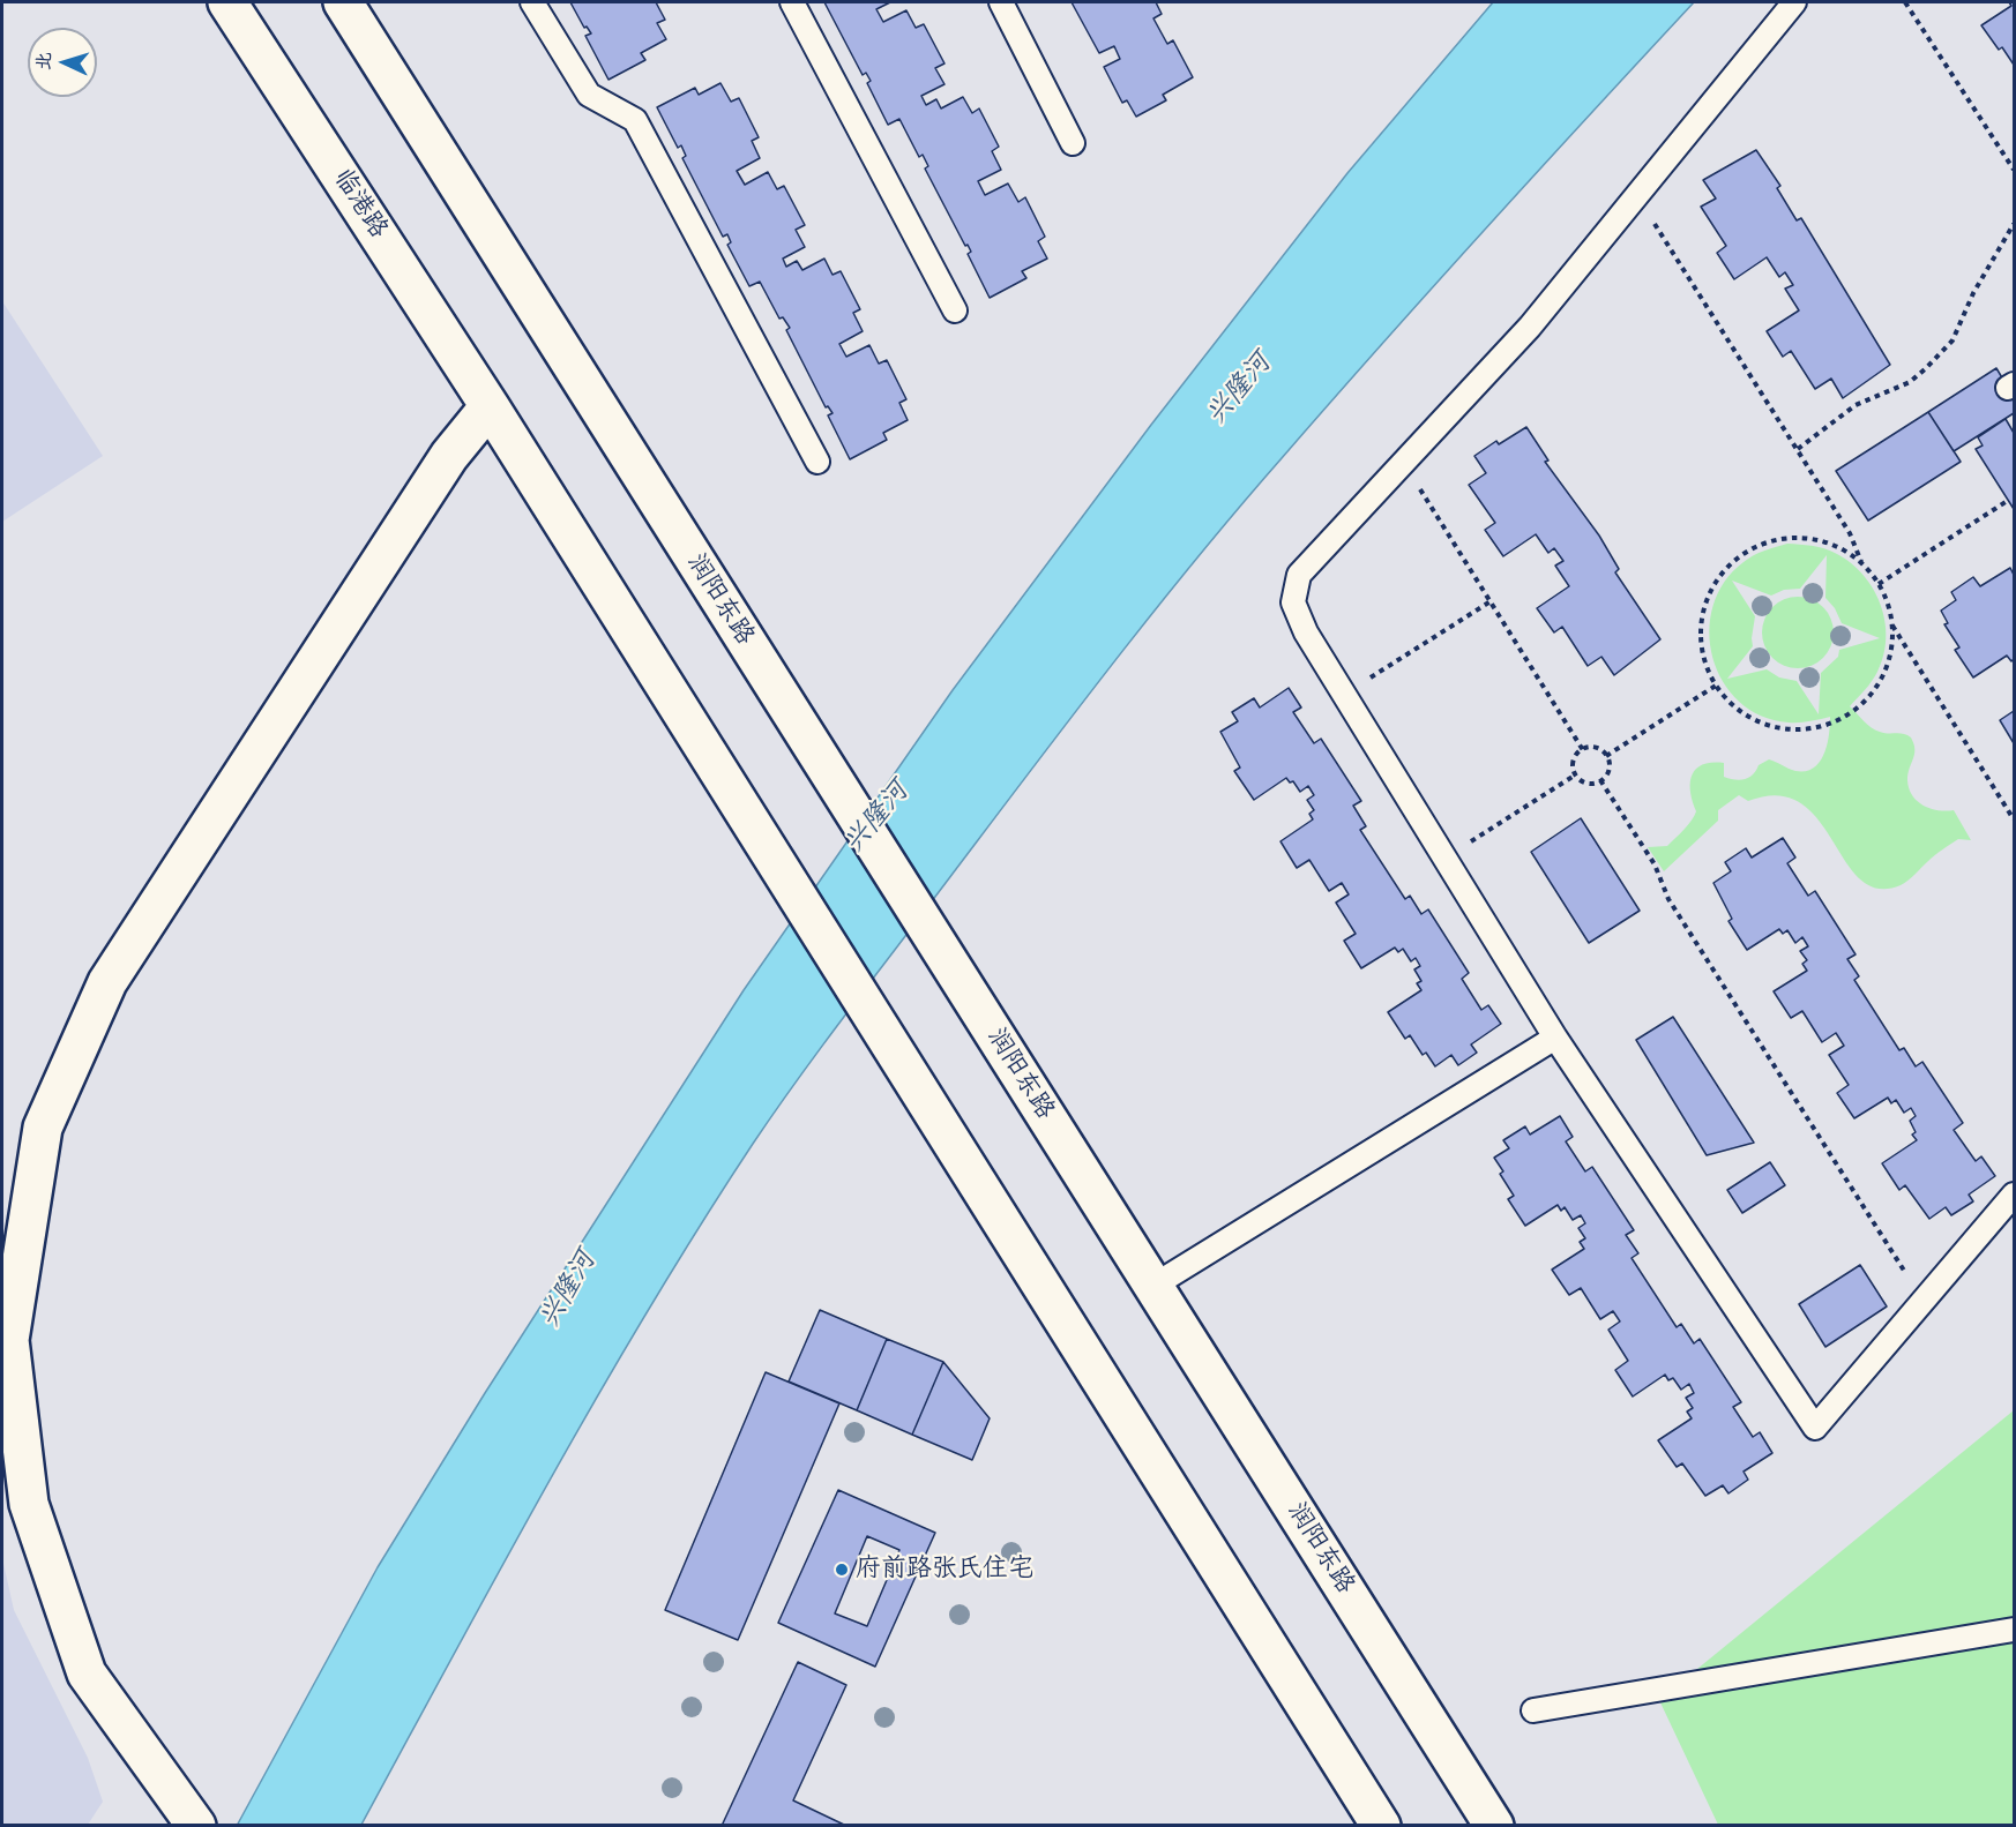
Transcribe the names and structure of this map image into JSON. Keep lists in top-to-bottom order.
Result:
{
  "streets": {
    "main road": ["临港路", "润阳东路"]
  },
  "water": ["兴隆河"],
  "places": ["府前路张氏住宅"],
  "north": "left"
}
